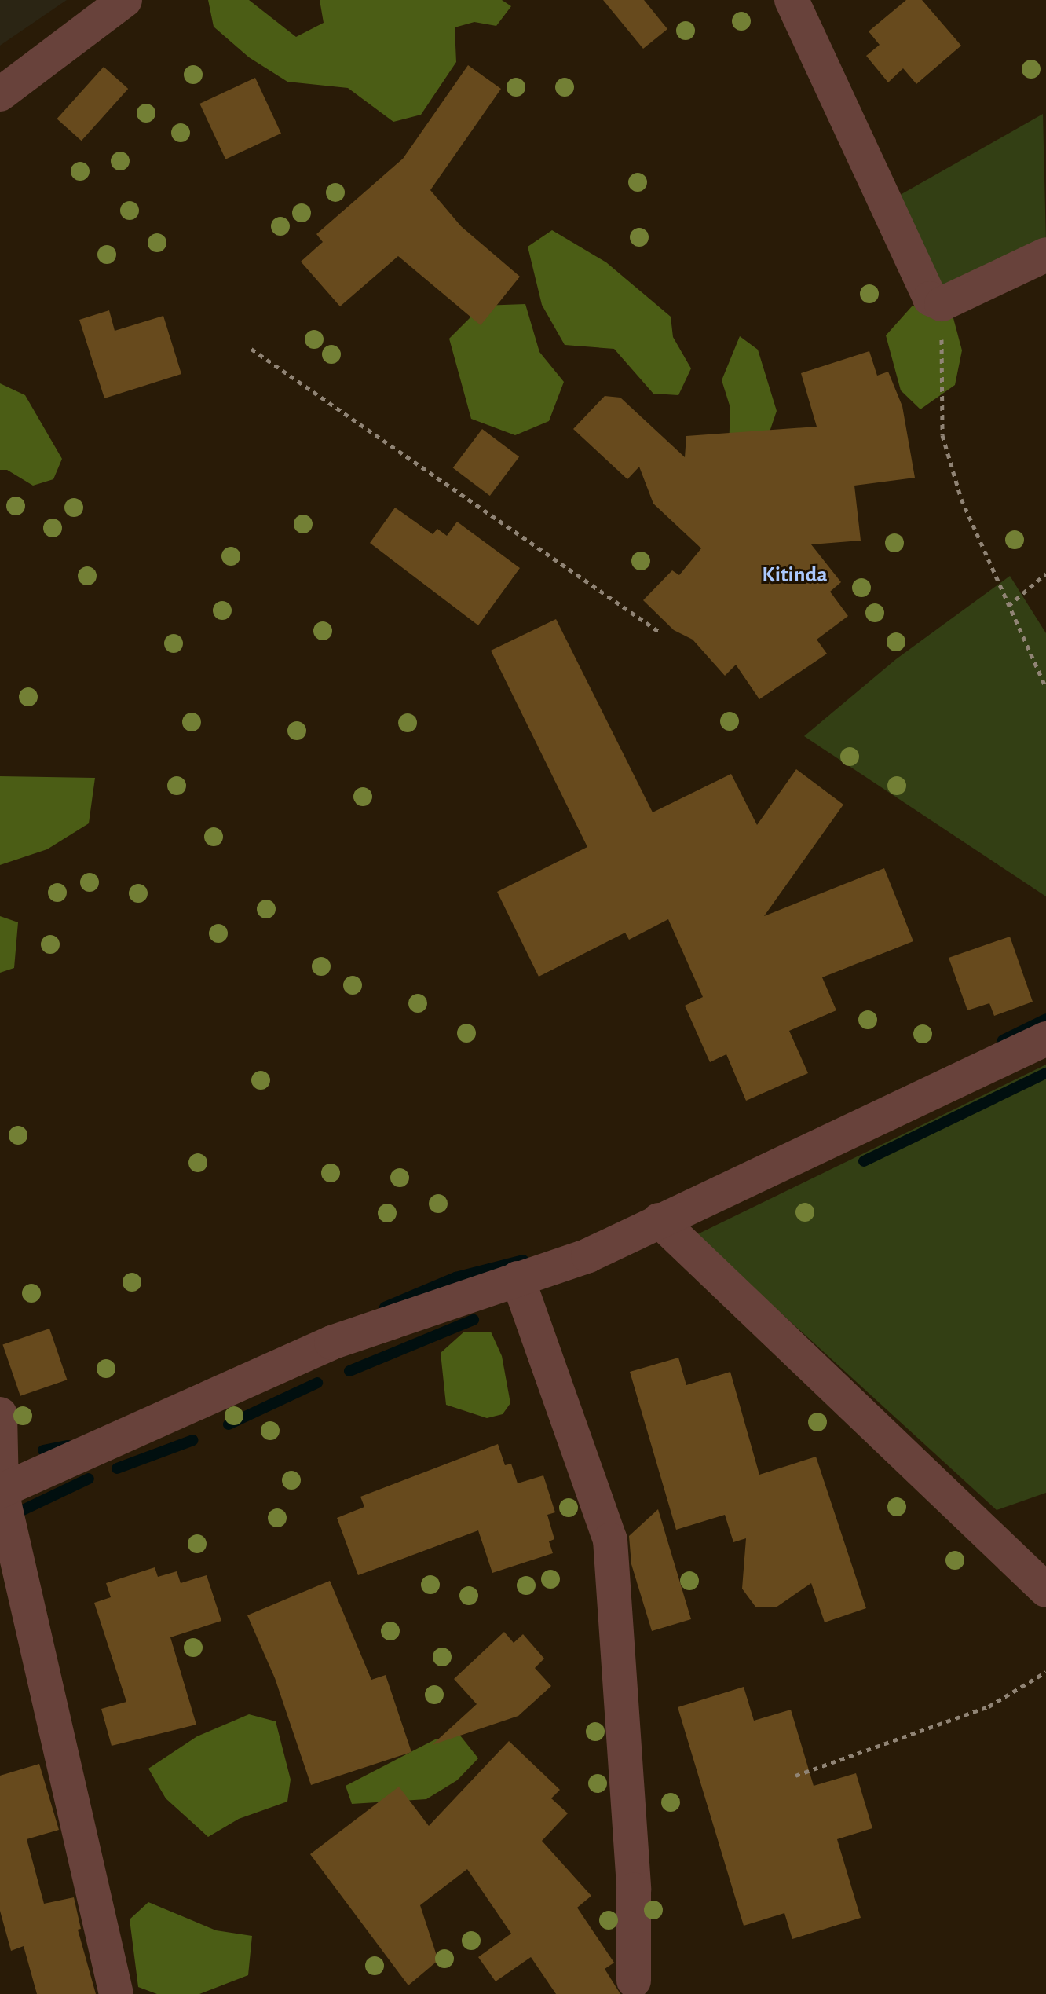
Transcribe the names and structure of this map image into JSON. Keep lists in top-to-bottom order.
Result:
{
  "districts": ["Kitinda"]
}
